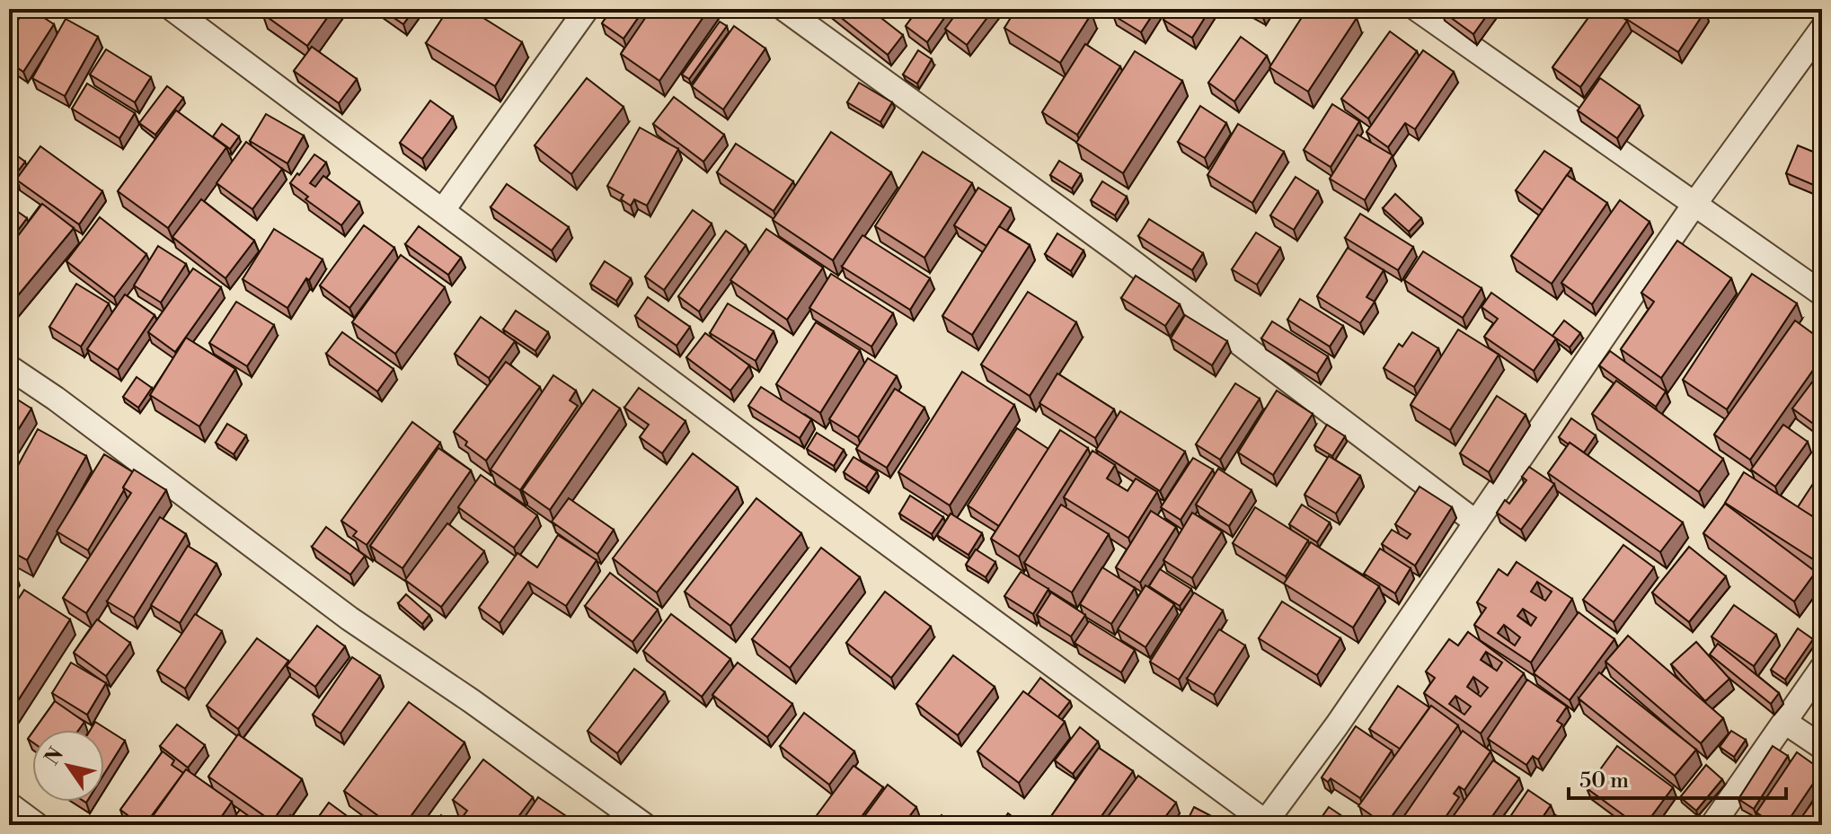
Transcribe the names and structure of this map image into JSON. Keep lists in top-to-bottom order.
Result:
{
  "scale_bar": "50 m",
  "north": "top left"
}
